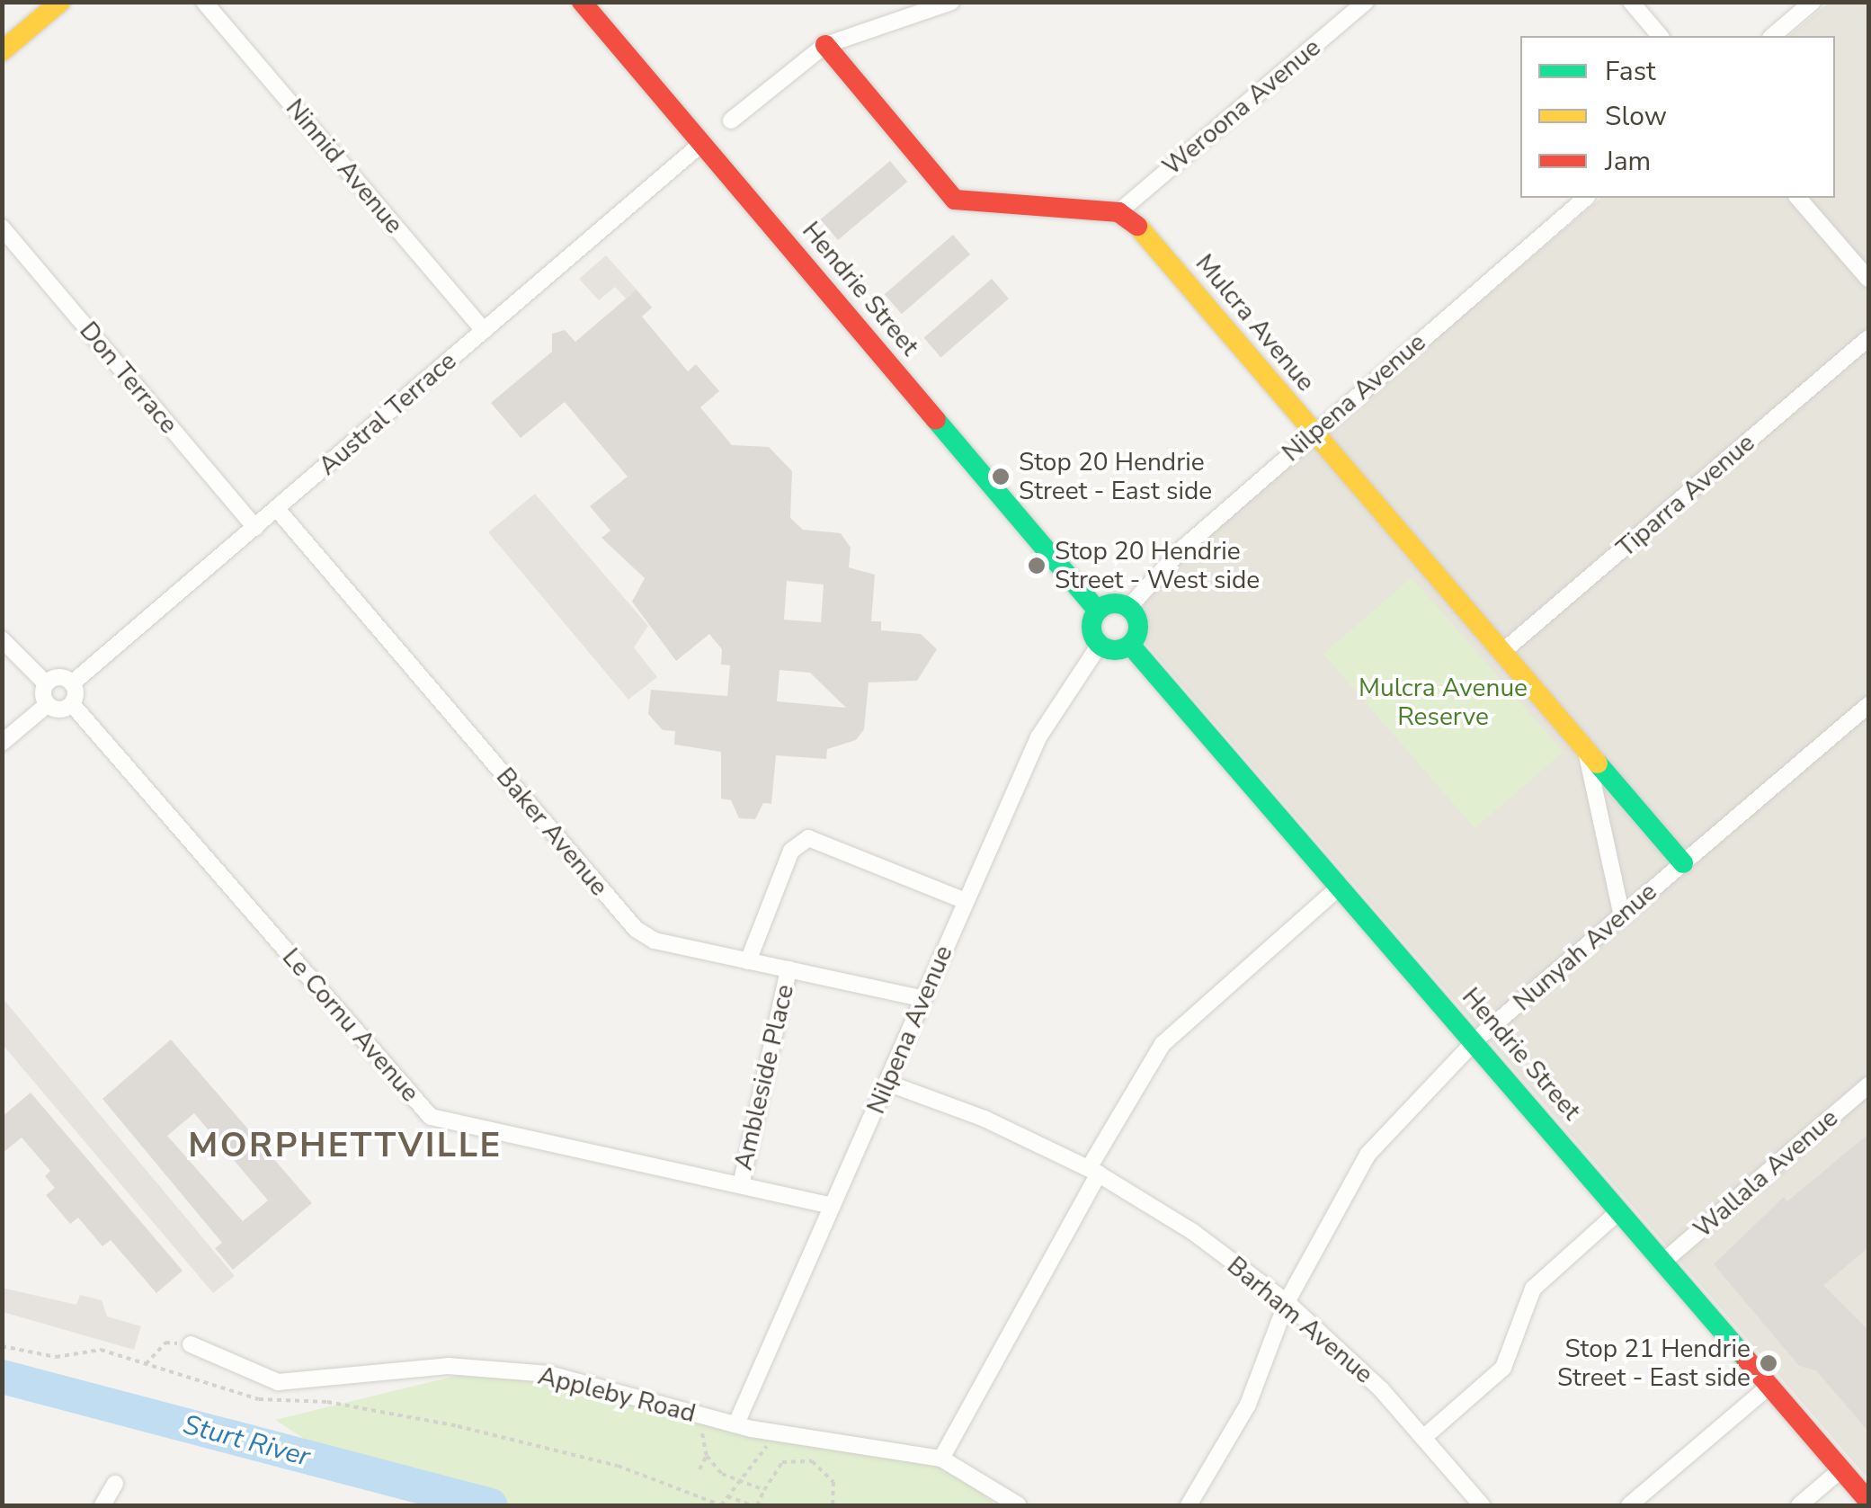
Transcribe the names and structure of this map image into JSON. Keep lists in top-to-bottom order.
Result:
{
  "streets": {
    "street": [
      "Weroona Avenue",
      "Ninnid Avenue",
      "Hendrie Street",
      "Mulcra Avenue",
      "Don Terrace",
      "Nilpena Avenue",
      "Austral Terrace",
      "Tiparra Avenue",
      "Baker Avenue",
      "Nunyah Avenue",
      "Le Cornu Avenue",
      "Ambleside Place",
      "Wallala Avenue",
      "Barham Avenue",
      "Appleby Road"
    ]
  },
  "crossings": [
    ["Weroona Avenue", "Mulcra Avenue"],
    ["Ninnid Avenue", "Austral Terrace"],
    ["Hendrie Street", "Nilpena Avenue"],
    ["Hendrie Street", "Austral Terrace"],
    ["Hendrie Street", "Nunyah Avenue"],
    ["Hendrie Street", "Wallala Avenue"],
    ["Mulcra Avenue", "Nilpena Avenue"],
    ["Mulcra Avenue", "Tiparra Avenue"],
    ["Mulcra Avenue", "Nunyah Avenue"],
    ["Don Terrace", "Austral Terrace"],
    ["Nilpena Avenue", "Baker Avenue"],
    ["Nilpena Avenue", "Le Cornu Avenue"],
    ["Nilpena Avenue", "Barham Avenue"],
    ["Nilpena Avenue", "Appleby Road"],
    ["Austral Terrace", "Baker Avenue"],
    ["Austral Terrace", "Le Cornu Avenue"],
    ["Baker Avenue", "Ambleside Place"],
    ["Nunyah Avenue", "Barham Avenue"],
    ["Le Cornu Avenue", "Ambleside Place"]
  ],
  "districts": ["MORPHETTVILLE"],
  "water": ["Sturt River"],
  "parks": ["Mulcra Avenue Reserve"],
  "places": ["Stop 20 Hendrie Street - East side", "Stop 20 Hendrie Street - West side", "Stop 21 Hendrie Street - East side"],
  "legend": ["Fast", "Slow", "Jam"]
}
